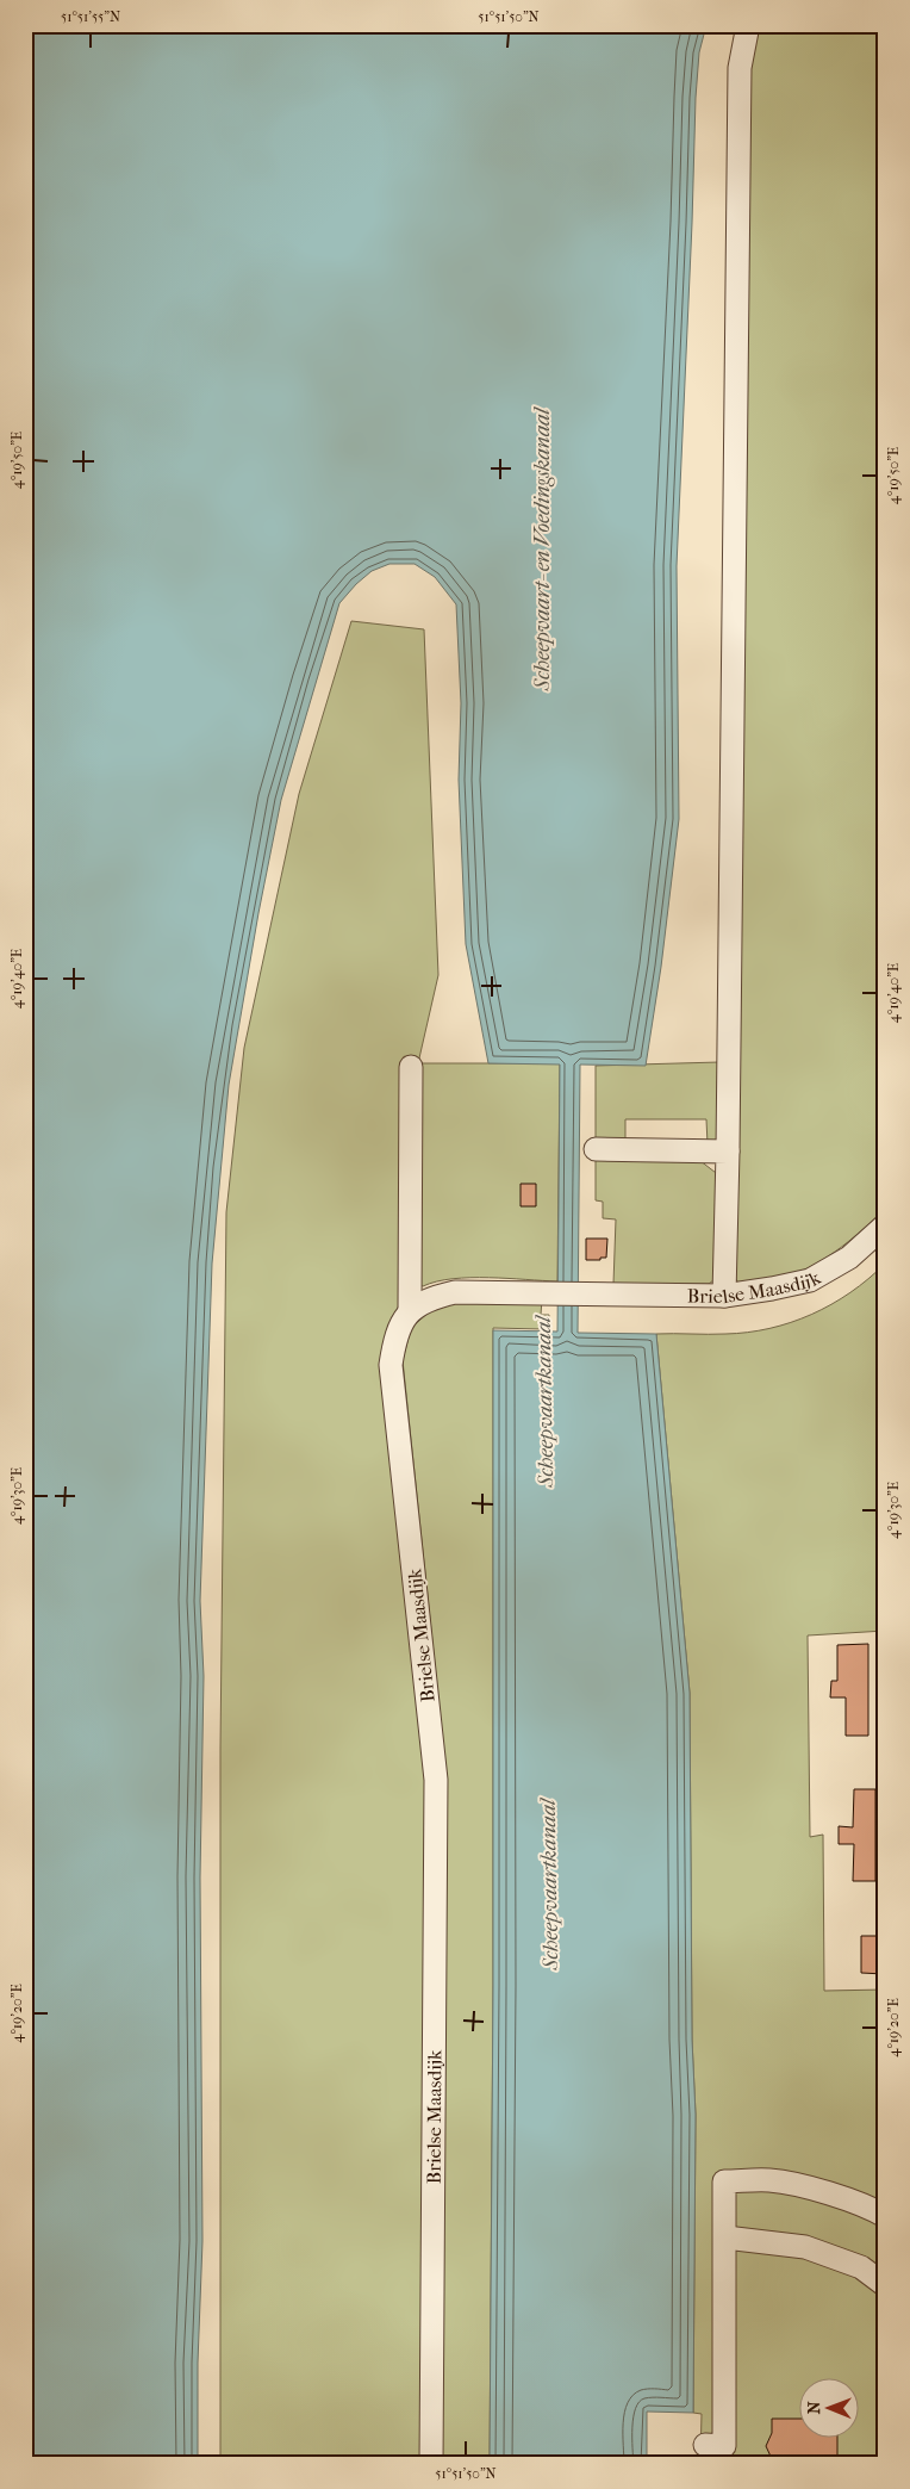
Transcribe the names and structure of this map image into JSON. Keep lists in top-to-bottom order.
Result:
{
  "streets": {
    "street": ["Brielse Maasdijk"]
  },
  "water": ["Scheepvaart- en Voedingskanaal", "Scheepvaartkanaal"],
  "north": "left",
  "coordinates": [
    "51°51'55\"N",
    "51°51'50\"N",
    "4°19'50\"E",
    "4°19'40\"E",
    "4°19'30\"E",
    "4°19'20\"E"
  ]
}
